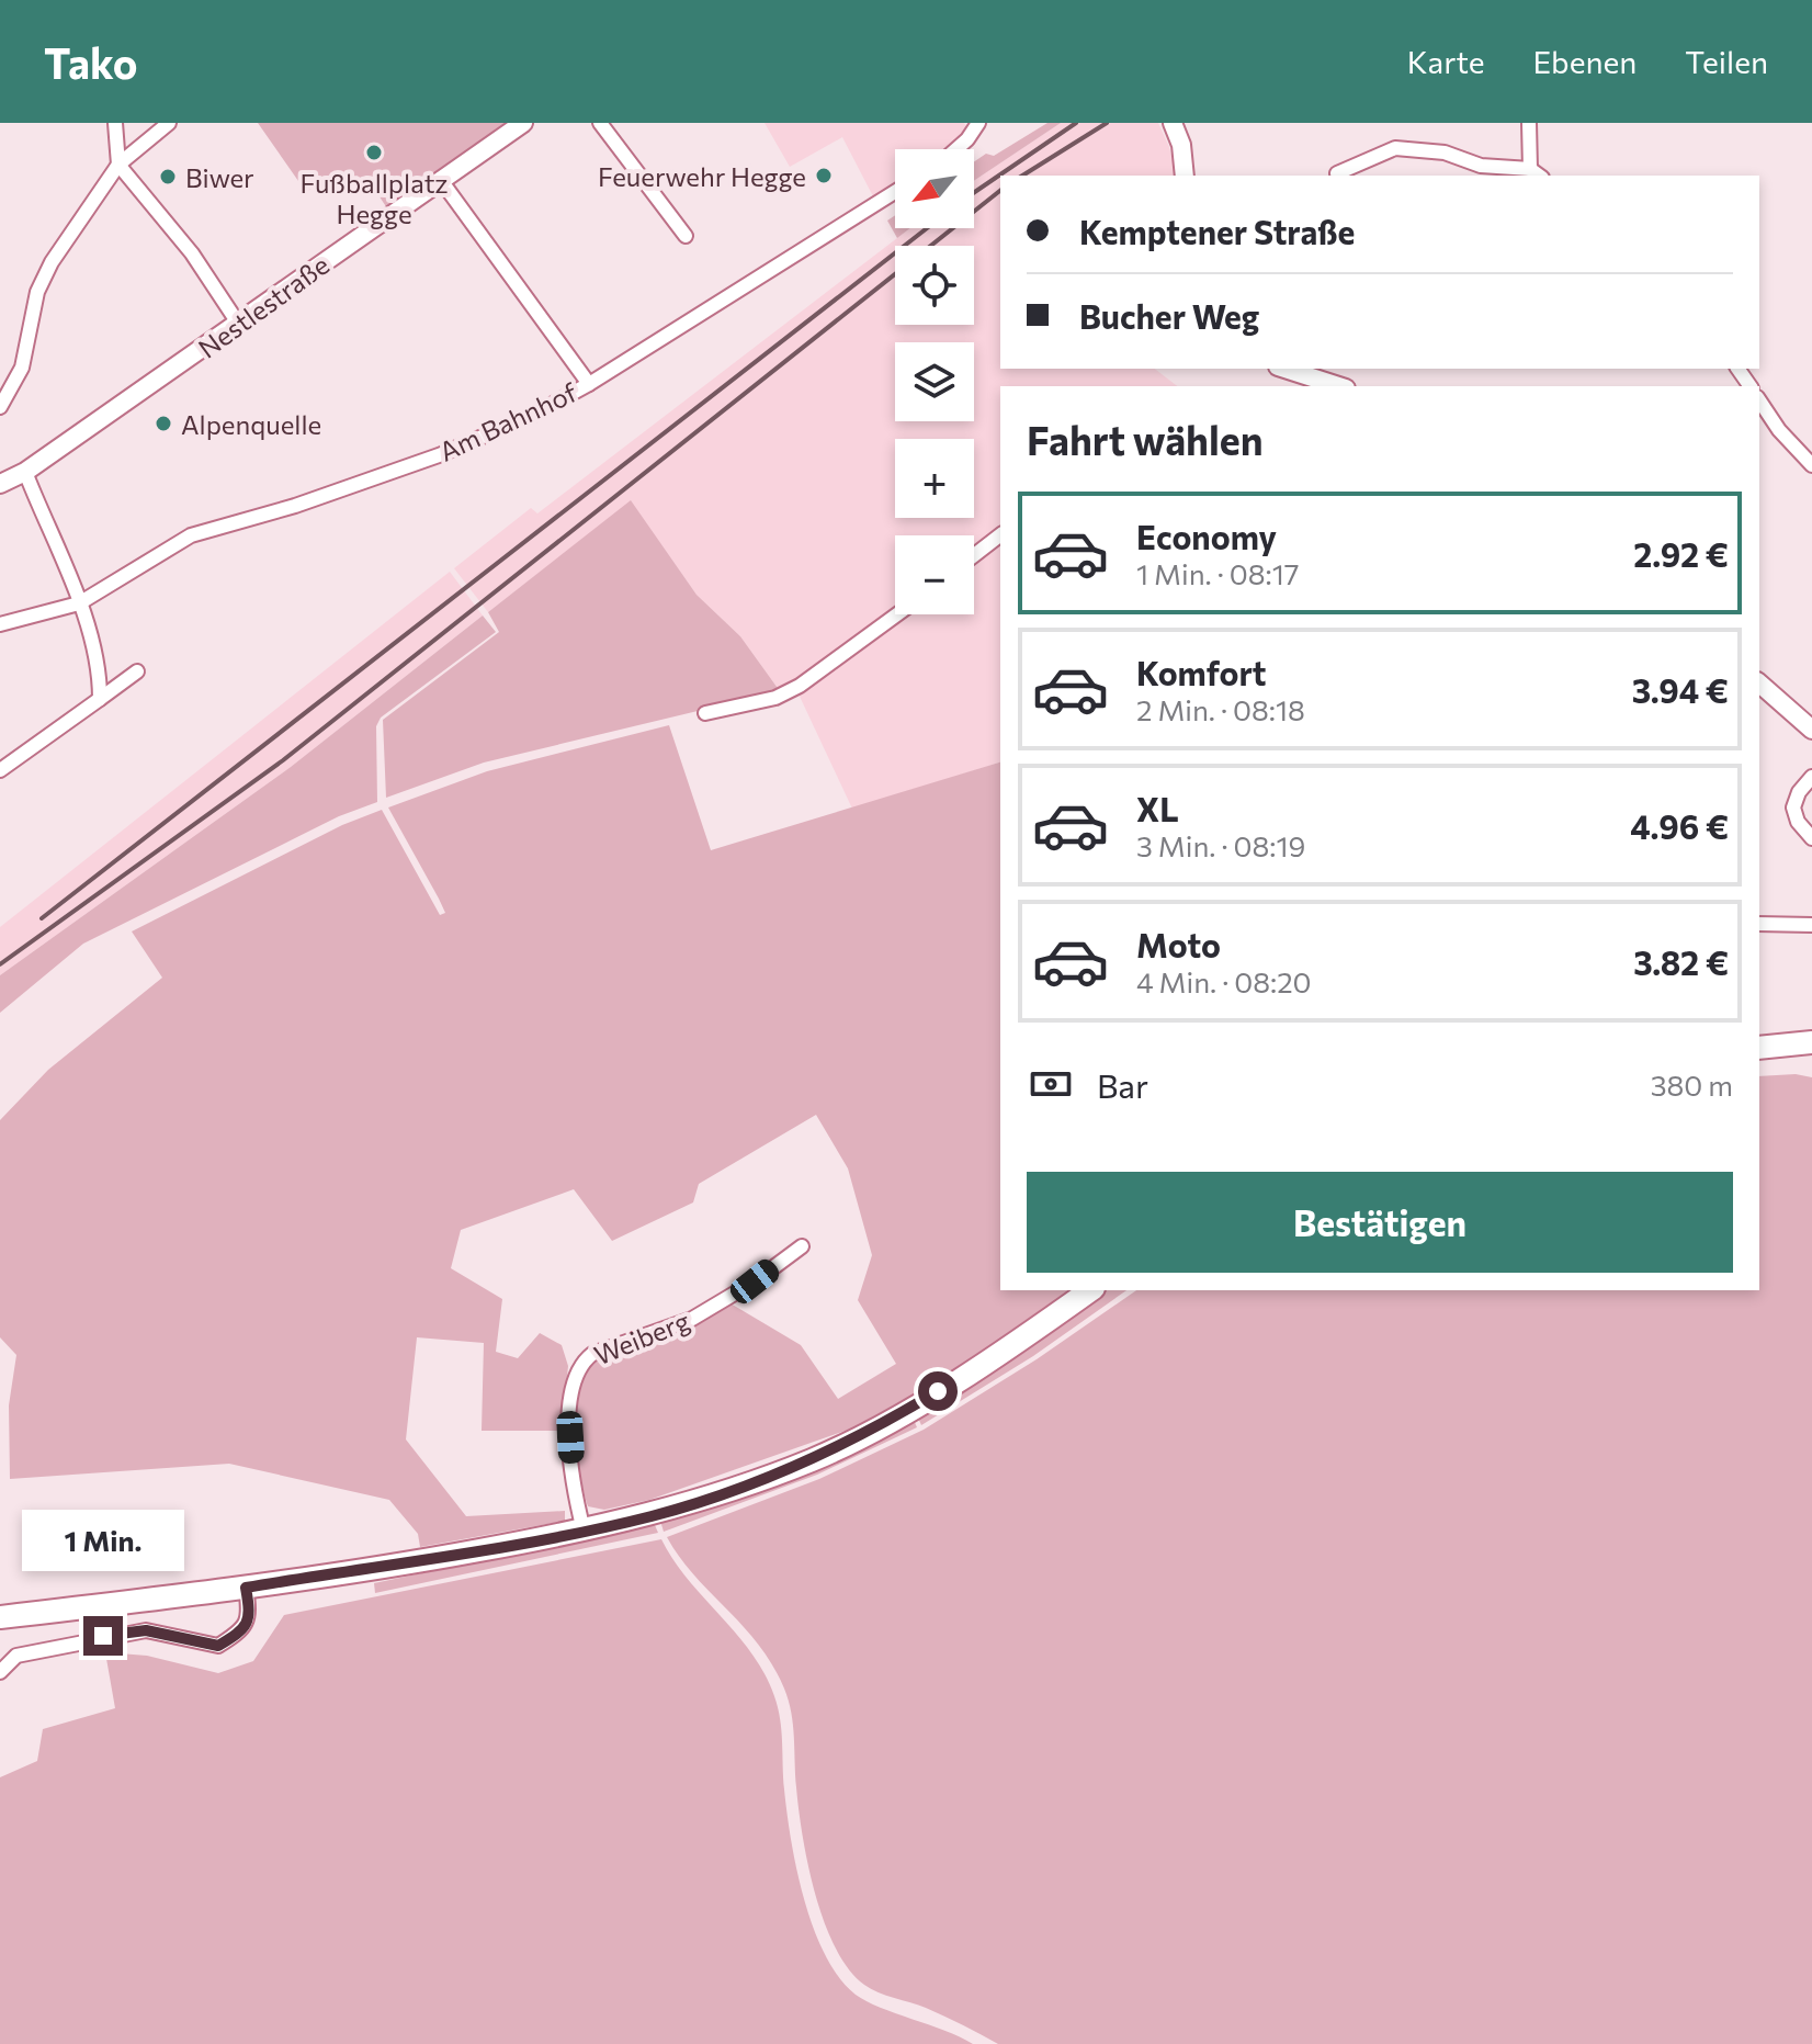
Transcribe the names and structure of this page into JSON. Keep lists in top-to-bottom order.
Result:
{
  "streets": {
    "street": ["Nestlestraße", "Am Bahnhof", "Weiberg"]
  },
  "places": [
    "Fußballplatz Hegge",
    "Feuerwehr Hegge",
    "Biwer",
    "Alpenquelle"
  ],
  "north": "bottom left",
  "page": {
    "header": "Tako",
    "nav": ["Karte", "Ebenen", "Teilen"],
    "map_buttons": ["+", "−"],
    "banner": ["Kemptener Straße", "Bucher Weg"],
    "heading": "Fahrt wählen",
    "list": [
      {
        "name": "Economy",
        "note": "1 Min. · 08:17",
        "value": "2.92 €"
      },
      {
        "name": "Komfort",
        "note": "2 Min. · 08:18",
        "value": "3.94 €"
      },
      {
        "name": "XL",
        "note": "3 Min. · 08:19",
        "value": "4.96 €"
      },
      {
        "name": "Moto",
        "note": "4 Min. · 08:20",
        "value": "3.82 €"
      }
    ],
    "pay": ["Bar", "380 m"],
    "buttons": "Bestätigen",
    "bubble": "1 Min."
  }
}
